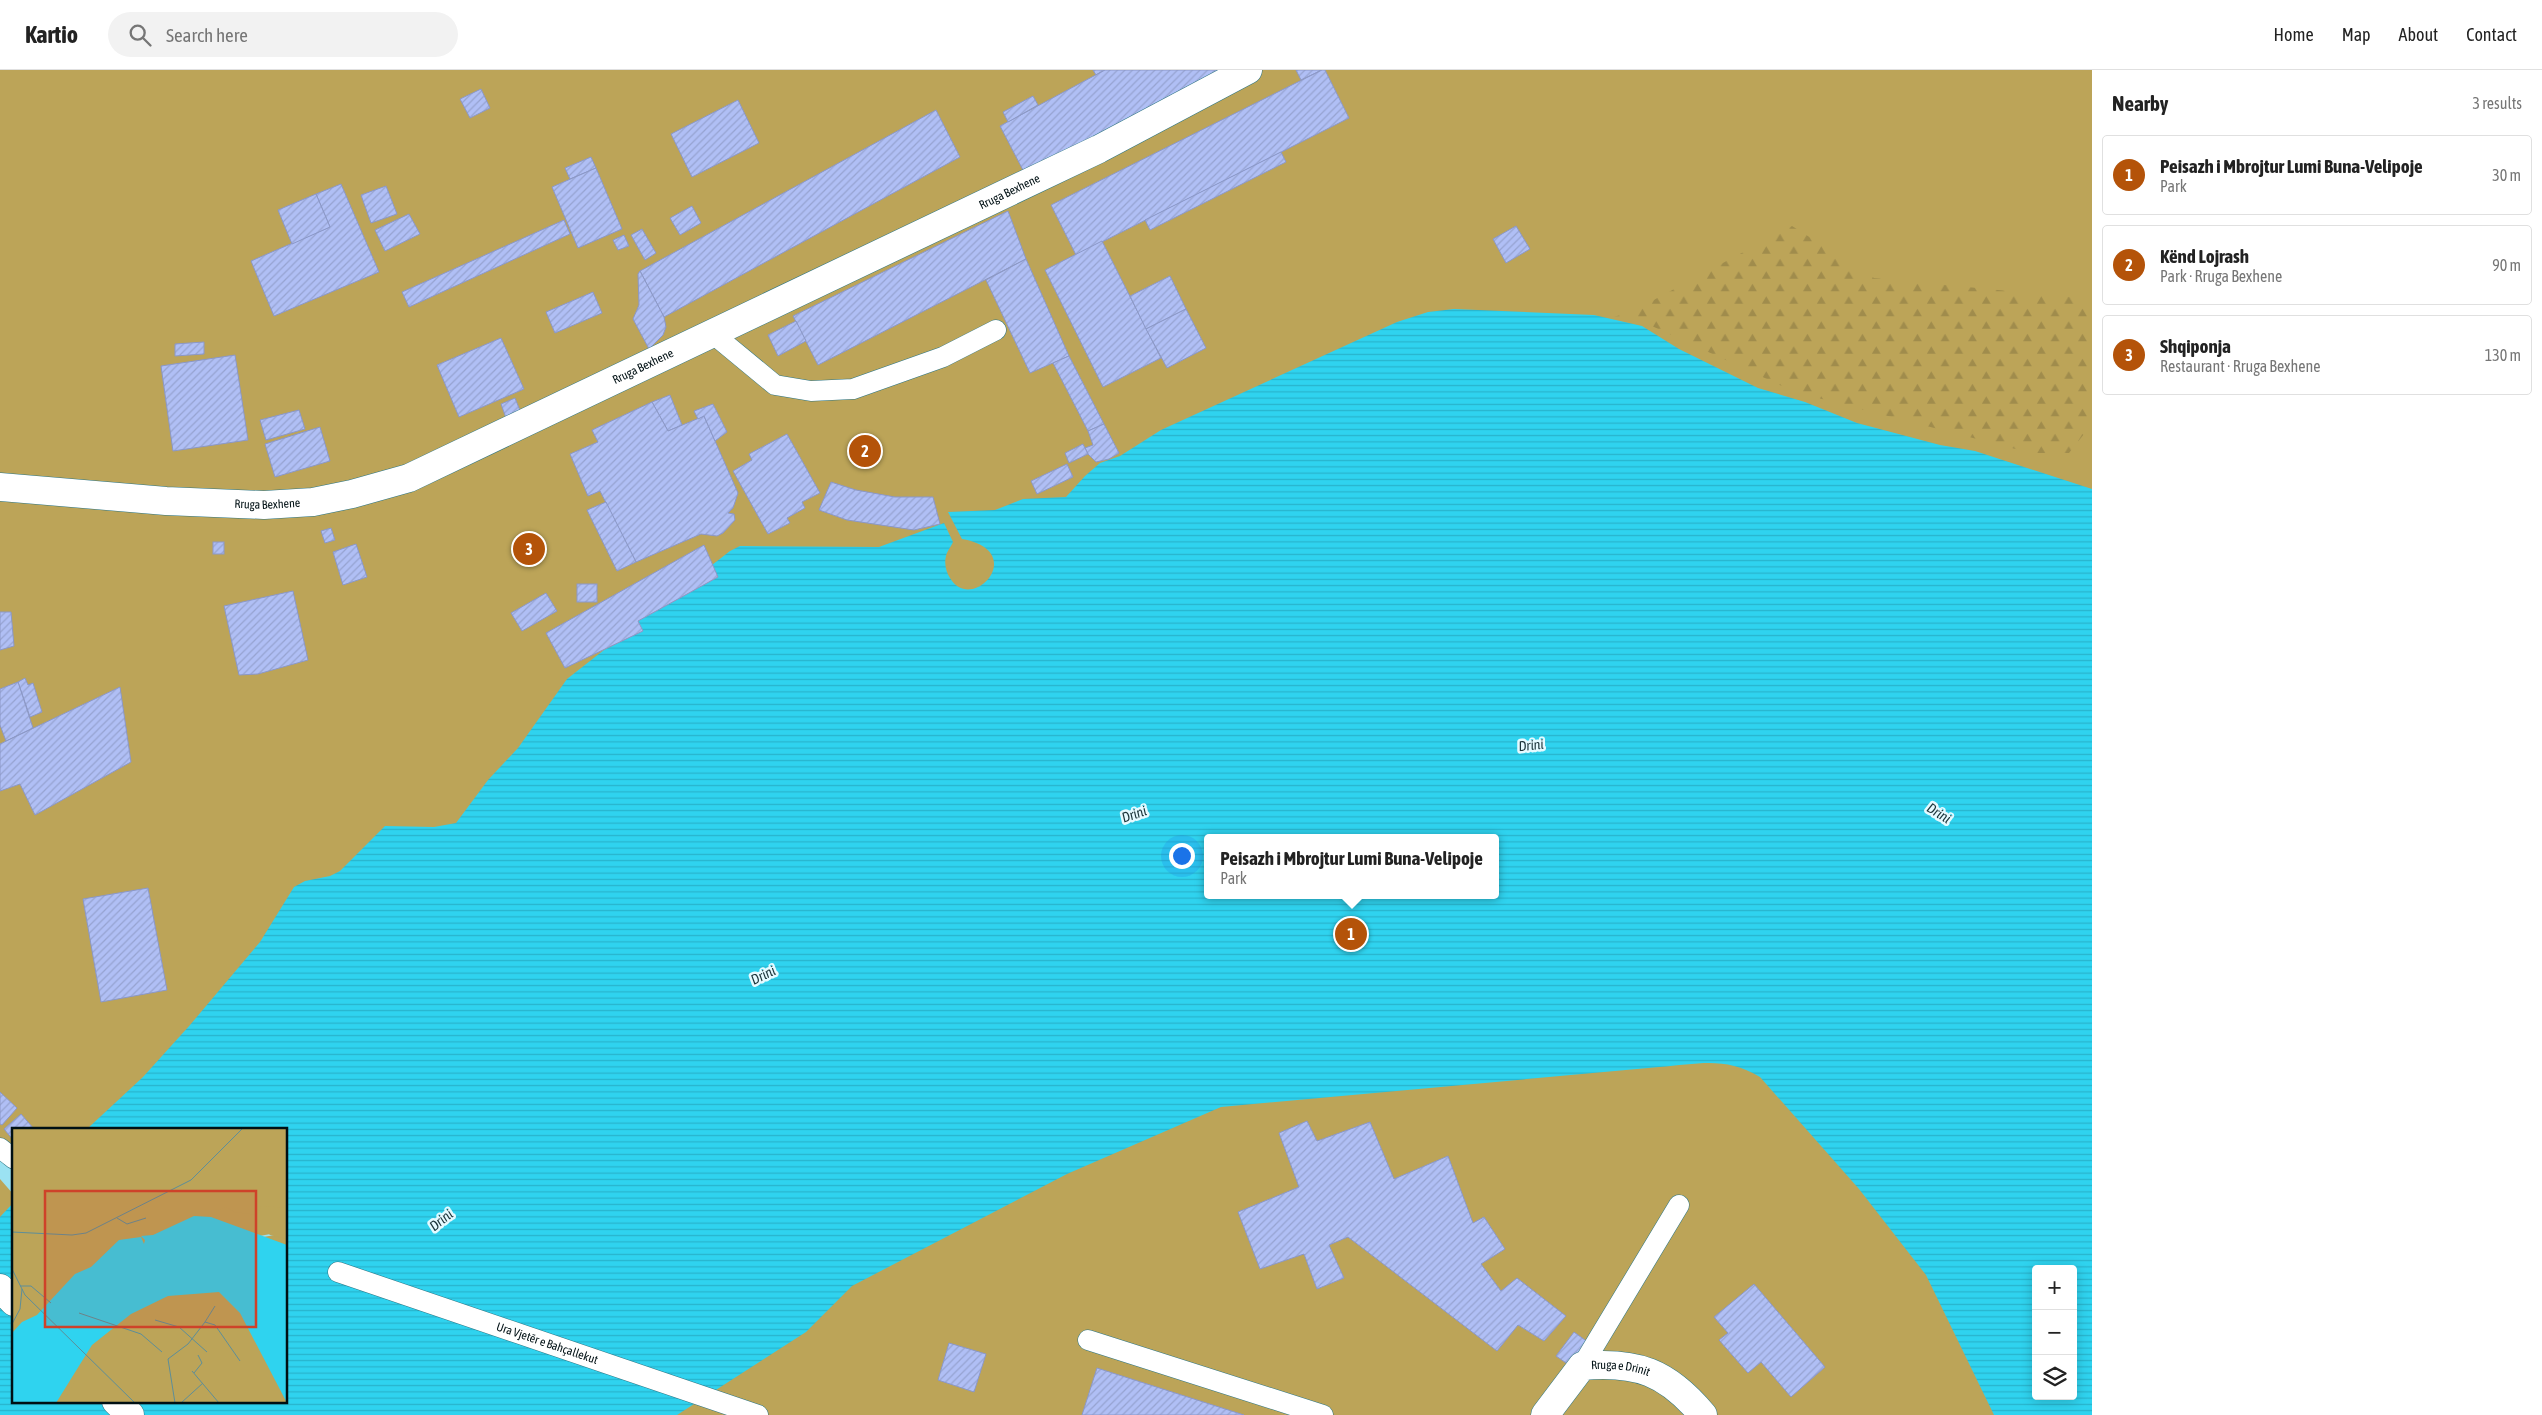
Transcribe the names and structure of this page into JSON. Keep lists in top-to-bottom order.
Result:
{
  "streets": {
    "street": ["Rruga Bexhene", "Rruga e Drinit"],
    "lane": ["Ura Vjetër e Bahçallekut"]
  },
  "water": ["Drini"],
  "page": {
    "header": "Kartio",
    "search": "Search here",
    "nav": [
      "Home",
      "Map",
      "About",
      "Contact"
    ],
    "heading": ["Nearby", "3 results"],
    "list": [
      {
        "mark": "1",
        "name": "Peisazh i Mbrojtur Lumi Buna-Velipoje",
        "note": "Park",
        "value": "30 m"
      },
      {
        "mark": "2",
        "name": "Kënd Lojrash",
        "note": "Park · Rruga Bexhene",
        "value": "90 m"
      },
      {
        "mark": "3",
        "name": "Shqiponja",
        "note": "Restaurant · Rruga Bexhene",
        "value": "130 m"
      }
    ],
    "pins": ["2", "3", "1"],
    "popup": ["Peisazh i Mbrojtur Lumi Buna-Velipoje", "Park"],
    "map_buttons": ["+", "−"]
  }
}
